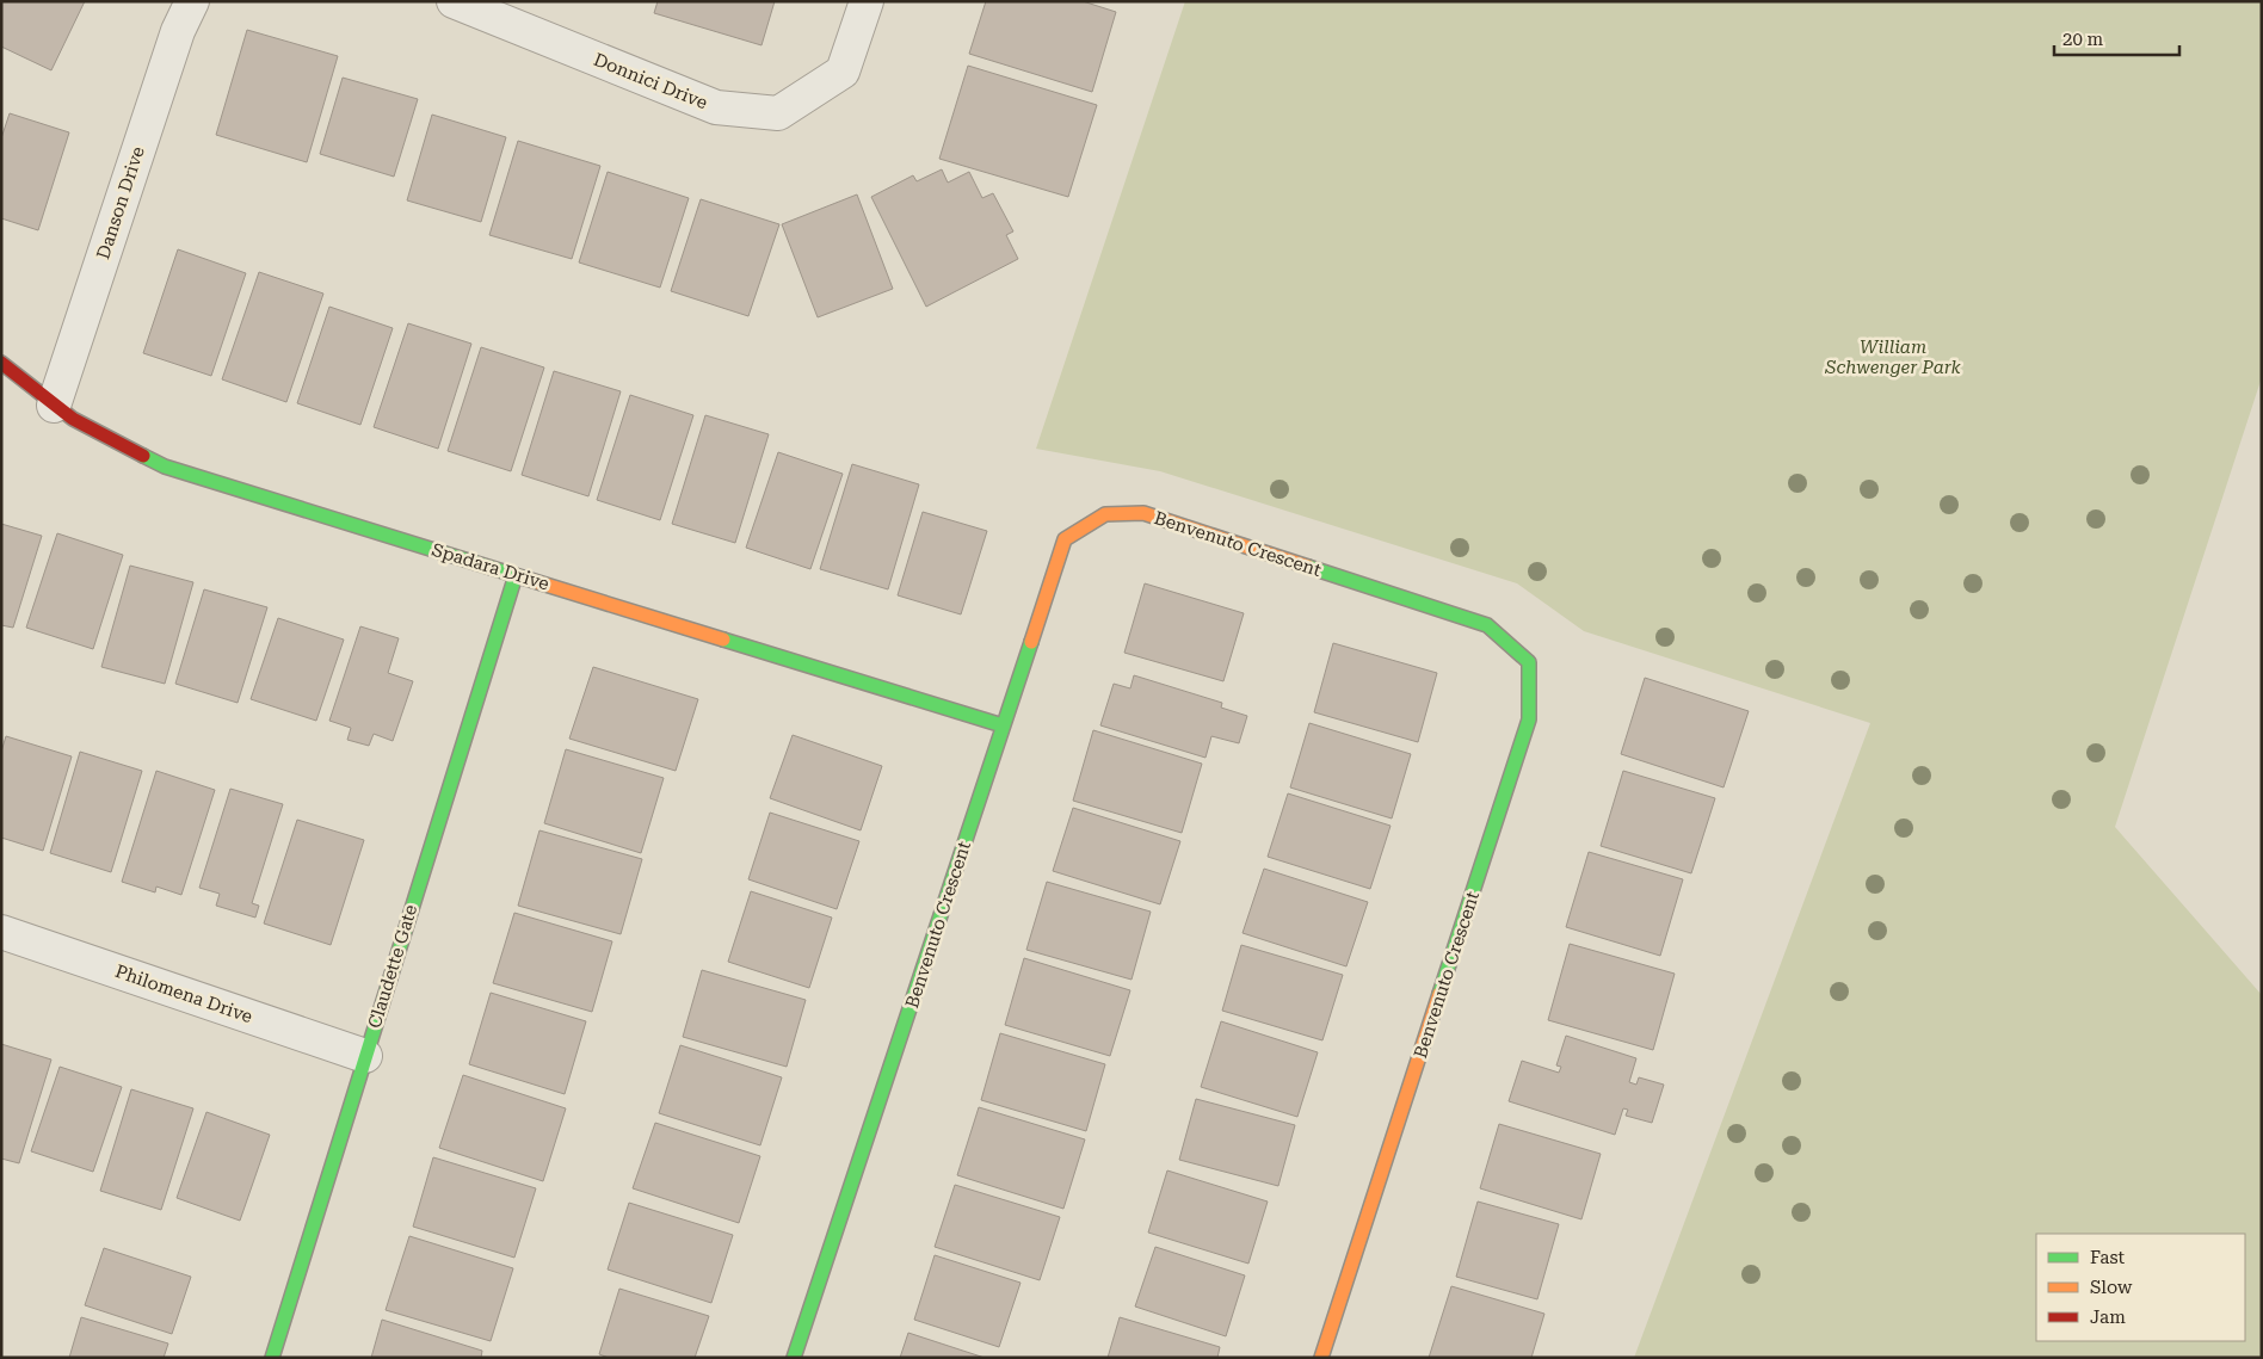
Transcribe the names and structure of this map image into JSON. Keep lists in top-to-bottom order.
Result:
{
  "streets": {
    "street": [
      "Donnici Drive",
      "Danson Drive",
      "Benvenuto Crescent",
      "Spadara Drive",
      "Claudette Gate",
      "Philomena Drive"
    ]
  },
  "crossings": [
    ["Danson Drive", "Spadara Drive"],
    ["Benvenuto Crescent", "Spadara Drive"],
    ["Spadara Drive", "Claudette Gate"],
    ["Claudette Gate", "Philomena Drive"]
  ],
  "parks": ["William Schwenger Park"],
  "legend": ["Fast", "Slow", "Jam"],
  "scale_bar": "20 m"
}
